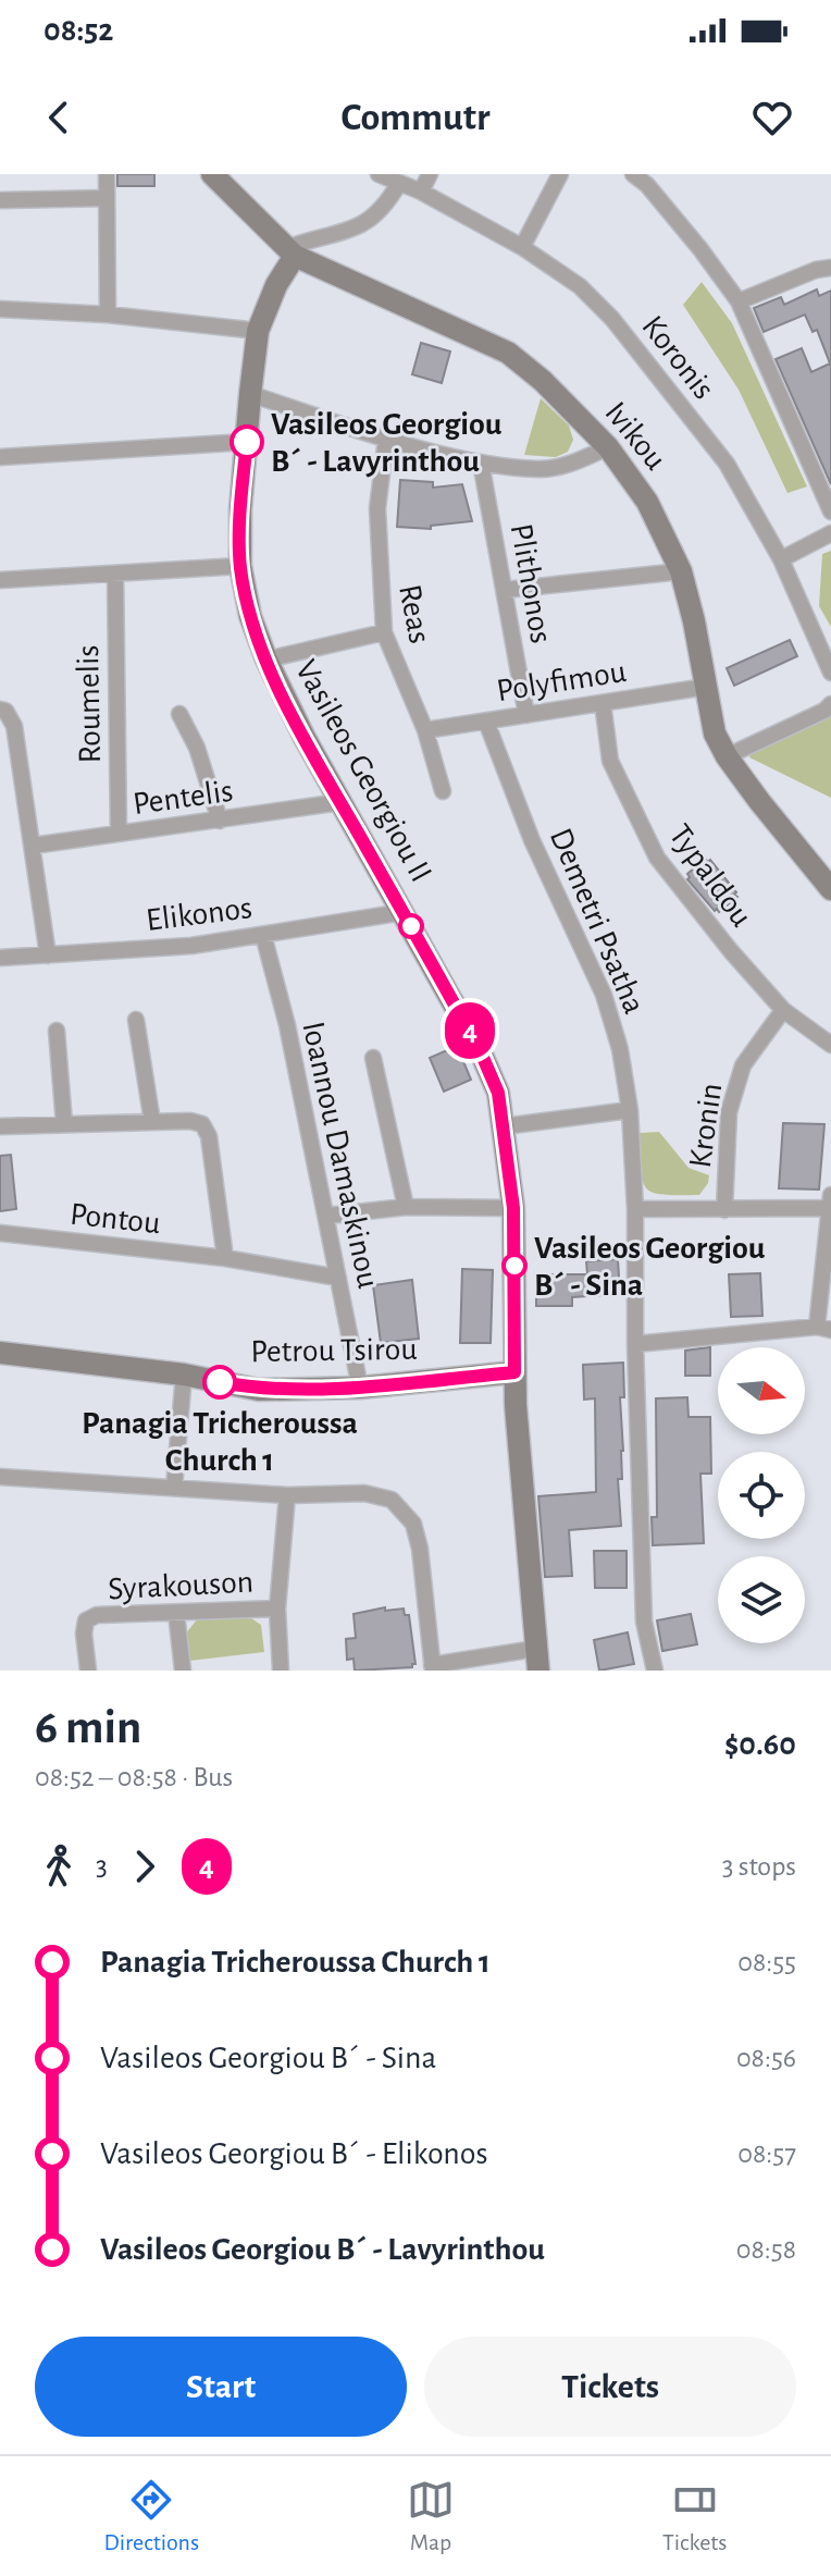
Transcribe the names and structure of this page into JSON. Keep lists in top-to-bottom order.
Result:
{
  "streets": {
    "street": [
      "Koronis",
      "Ivikou",
      "Plithonos",
      "Reas",
      "Polyfimou",
      "Roumelis",
      "Vasileos Georgiou II",
      "Pentelis",
      "Typaldou",
      "Elikonos",
      "Demetri Psatha",
      "Kronin",
      "Ioannou Damaskinou",
      "Pontou",
      "Petrou Tsirou",
      "Syrakouson"
    ]
  },
  "crossings": [
    ["Ivikou", "Polyfimou"],
    ["Ivikou", "Vasileos Georgiou II"],
    ["Plithonos", "Polyfimou"],
    ["Reas", "Polyfimou"],
    ["Polyfimou", "Typaldou"],
    ["Polyfimou", "Demetri Psatha"],
    ["Roumelis", "Pentelis"],
    ["Vasileos Georgiou II", "Pentelis"],
    ["Vasileos Georgiou II", "Elikonos"],
    ["Vasileos Georgiou II", "Petrou Tsirou"],
    ["Typaldou", "Kronin"],
    ["Elikonos", "Ioannou Damaskinou"],
    ["Ioannou Damaskinou", "Pontou"],
    ["Ioannou Damaskinou", "Petrou Tsirou"]
  ],
  "places": ["Vasileos Georgiou B´ - Lavyrinthou", "Vasileos Georgiou B´ - Sina", "Panagia Tricheroussa Church 1"],
  "lines": ["bus line 4"],
  "north": "right",
  "page": {
    "status": "08:52",
    "header": "Commutr",
    "on_map": "4",
    "heading": ["6 min", "08:52 – 08:58 · Bus", "$0.60"],
    "legs": ["3", "4", "3 stops"],
    "list": [
      {
        "name": "Panagia Tricheroussa Church 1",
        "value": "08:55"
      },
      {
        "name": "Vasileos Georgiou B´ - Sina",
        "value": "08:56"
      },
      {
        "name": "Vasileos Georgiou B´ - Elikonos",
        "value": "08:57"
      },
      {
        "name": "Vasileos Georgiou B´ - Lavyrinthou",
        "value": "08:58"
      }
    ],
    "buttons": ["Start", "Tickets"],
    "tabs": ["Directions", "Map", "Tickets"]
  }
}
